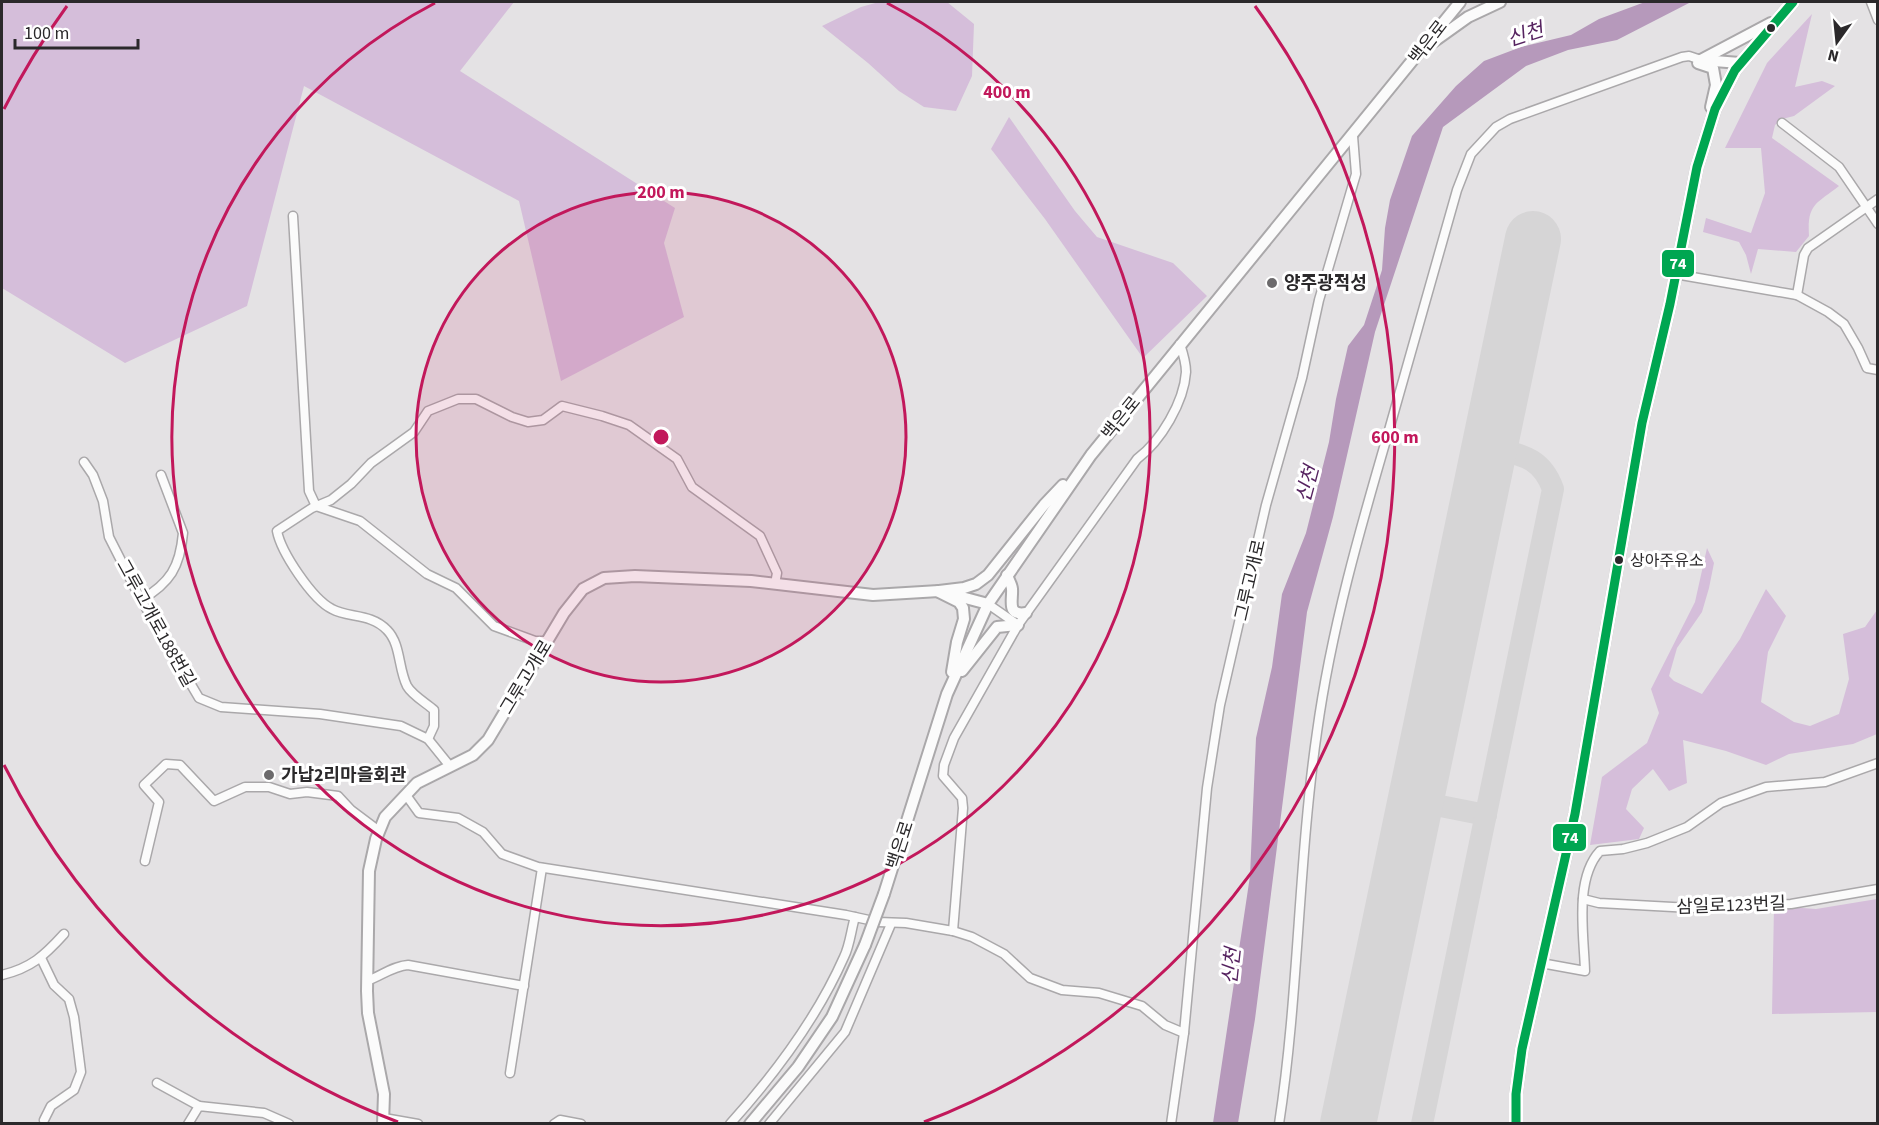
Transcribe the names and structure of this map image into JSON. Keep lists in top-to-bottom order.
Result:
{
  "streets": {
    "main road": ["백은로", "그루고개로"],
    "street": ["그루고개로188번길", "삼일로123번길"]
  },
  "crossings": [
    ["백은로", "그루고개로"],
    ["그루고개로", "그루고개로188번길"]
  ],
  "water": ["신천"],
  "places": ["양주광적성", "상아주유소", "가납2리마을회관"],
  "lines": ["transit line 74"],
  "scale_bar": "100 m",
  "north": "bottom",
  "rings": ["400 m", "200 m", "600 m"]
}
